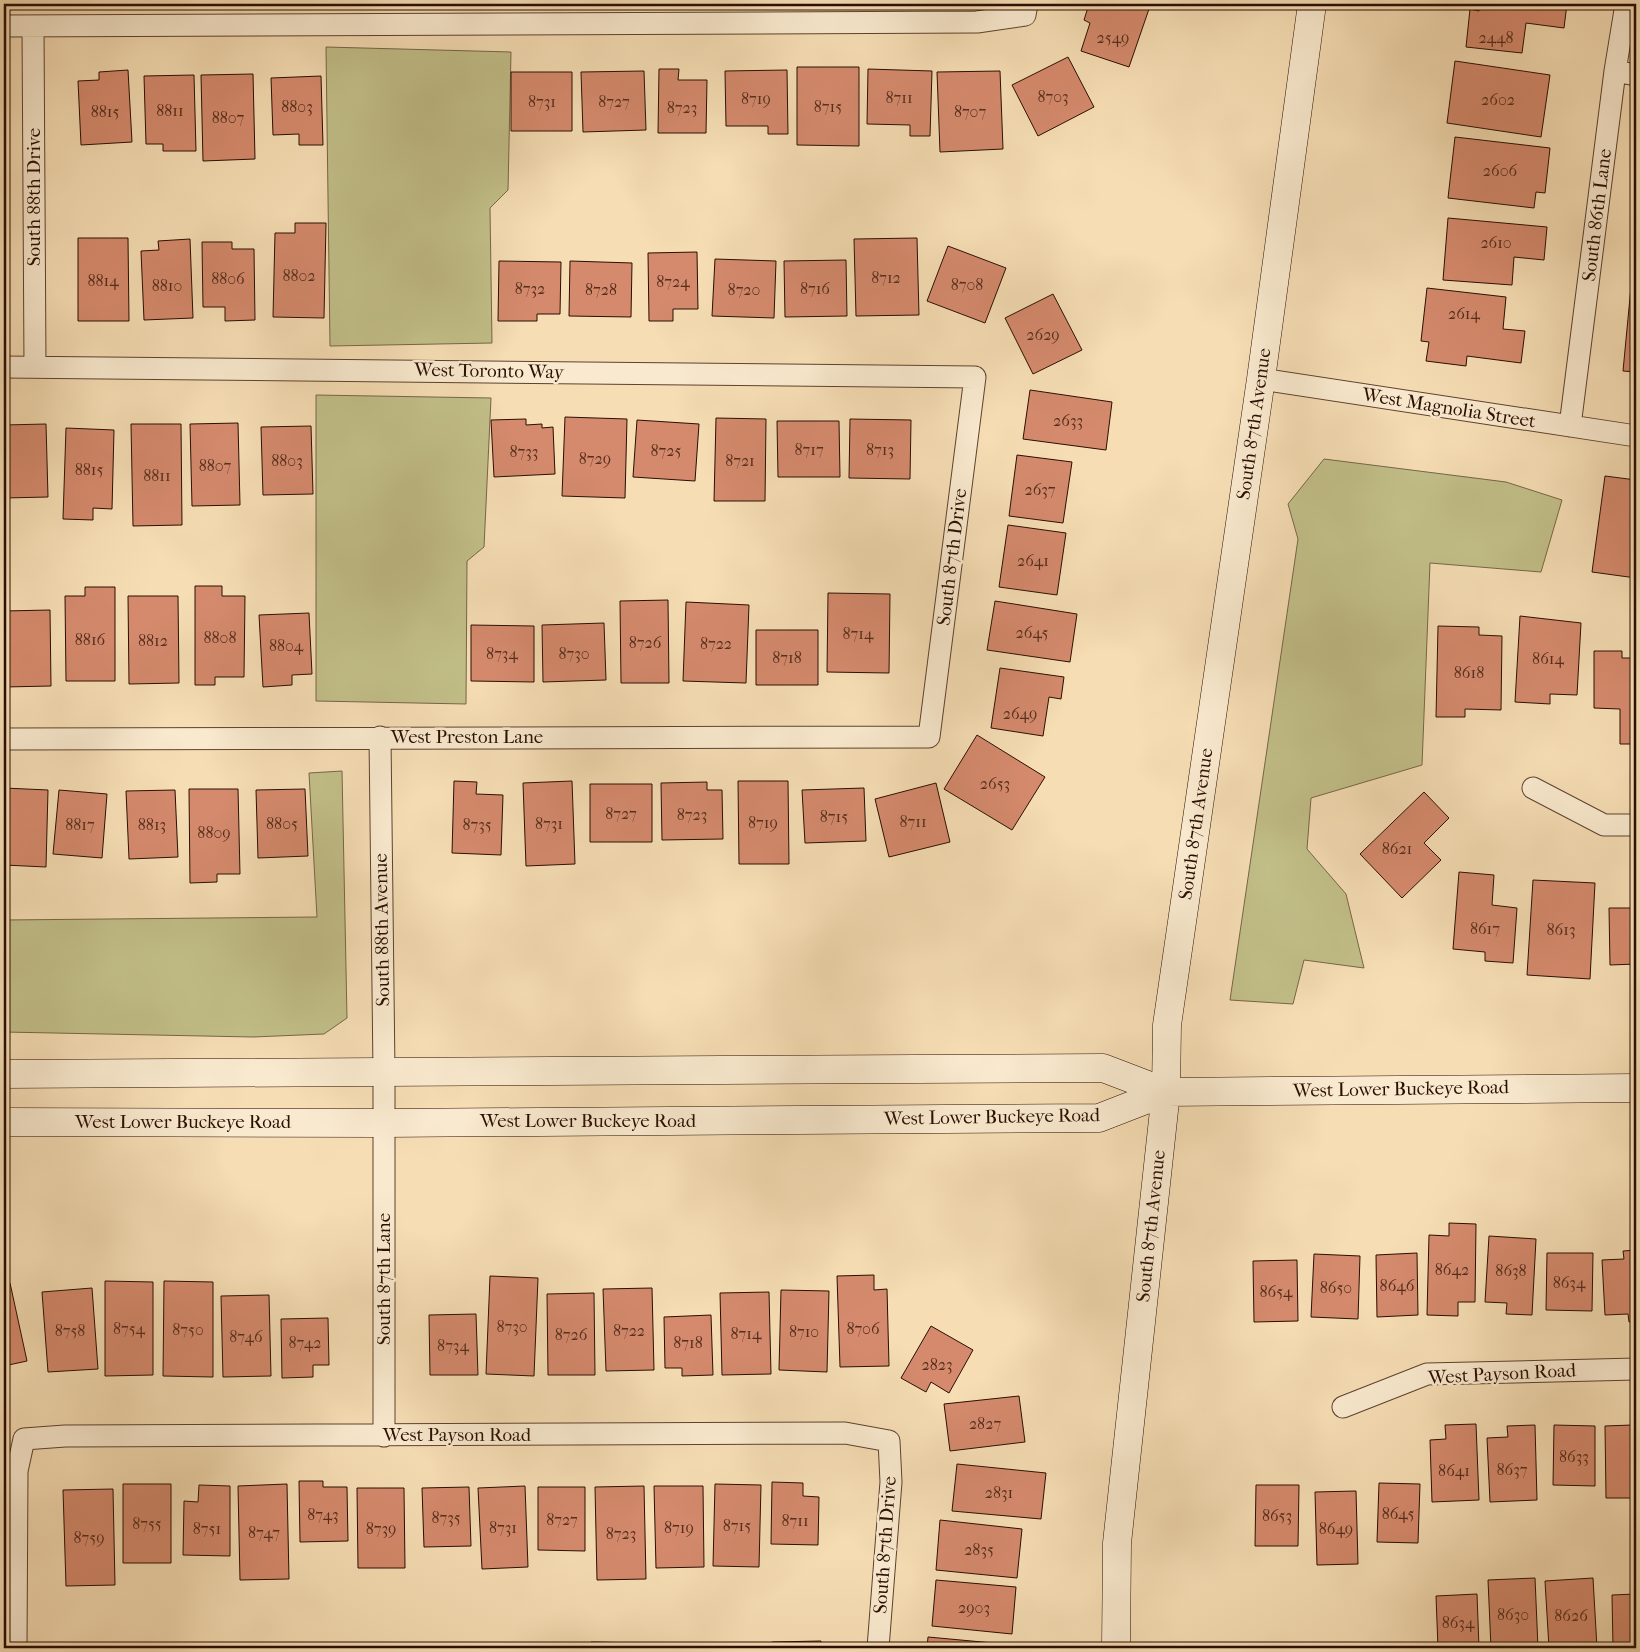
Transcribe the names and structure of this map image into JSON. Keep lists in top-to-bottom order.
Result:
{
  "streets": {
    "main road": ["South 87th Avenue", "West Lower Buckeye Road"],
    "street": [
      "South 88th Drive",
      "South 86th Lane",
      "West Toronto Way",
      "West Magnolia Street",
      "South 87th Drive",
      "West Preston Lane",
      "South 88th Avenue",
      "South 87th Lane",
      "West Payson Road"
    ]
  },
  "crossings": [
    ["South 88th Drive", "West Toronto Way"],
    ["South 86th Lane", "West Magnolia Street"],
    ["West Toronto Way", "South 87th Drive"],
    ["West Magnolia Street", "South 87th Avenue"],
    ["South 87th Avenue", "West Lower Buckeye Road"],
    ["South 87th Drive", "West Preston Lane"],
    ["South 87th Drive", "West Payson Road"],
    ["West Preston Lane", "South 88th Avenue"],
    ["South 88th Avenue", "West Lower Buckeye Road"],
    ["South 88th Avenue", "South 87th Lane"],
    ["West Lower Buckeye Road", "South 87th Lane"],
    ["South 87th Lane", "West Payson Road"]
  ],
  "house_numbers": [
    "2549",
    "2448",
    "8703",
    "8711",
    "8719",
    "2602",
    "8731",
    "8727",
    "8803",
    "8715",
    "8723",
    "8811",
    "8815",
    "8707",
    "8807",
    "2606",
    "2610",
    "8802",
    "8712",
    "8806",
    "8814",
    "8724",
    "8708",
    "8810",
    "8732",
    "8716",
    "8728",
    "8720",
    "2614",
    "2629",
    "2633",
    "8717",
    "8713",
    "8725",
    "8733",
    "8729",
    "8803",
    "8721",
    "8807",
    "8815",
    "8811",
    "2637",
    "2641",
    "2645",
    "8714",
    "8808",
    "8816",
    "8812",
    "8726",
    "8722",
    "8804",
    "8734",
    "8730",
    "8718",
    "8614",
    "8618",
    "2649",
    "2653",
    "8727",
    "8723",
    "8715",
    "8711",
    "8719",
    "8805",
    "8731",
    "8817",
    "8813",
    "8735",
    "8809",
    "8621",
    "8617",
    "8613",
    "8642",
    "8638",
    "8634",
    "8646",
    "8650",
    "8654",
    "8730",
    "8754",
    "8706",
    "8750",
    "8758",
    "8722",
    "8710",
    "8714",
    "8726",
    "8746",
    "8742",
    "8718",
    "8734",
    "2823",
    "2827",
    "8633",
    "8637",
    "8641",
    "2831",
    "8645",
    "8743",
    "8653",
    "8735",
    "8727",
    "8711",
    "8755",
    "8715",
    "8731",
    "8719",
    "8751",
    "8739",
    "8649",
    "8747",
    "8723",
    "8759",
    "2835",
    "2903",
    "8630",
    "8626",
    "8634"
  ]
}
